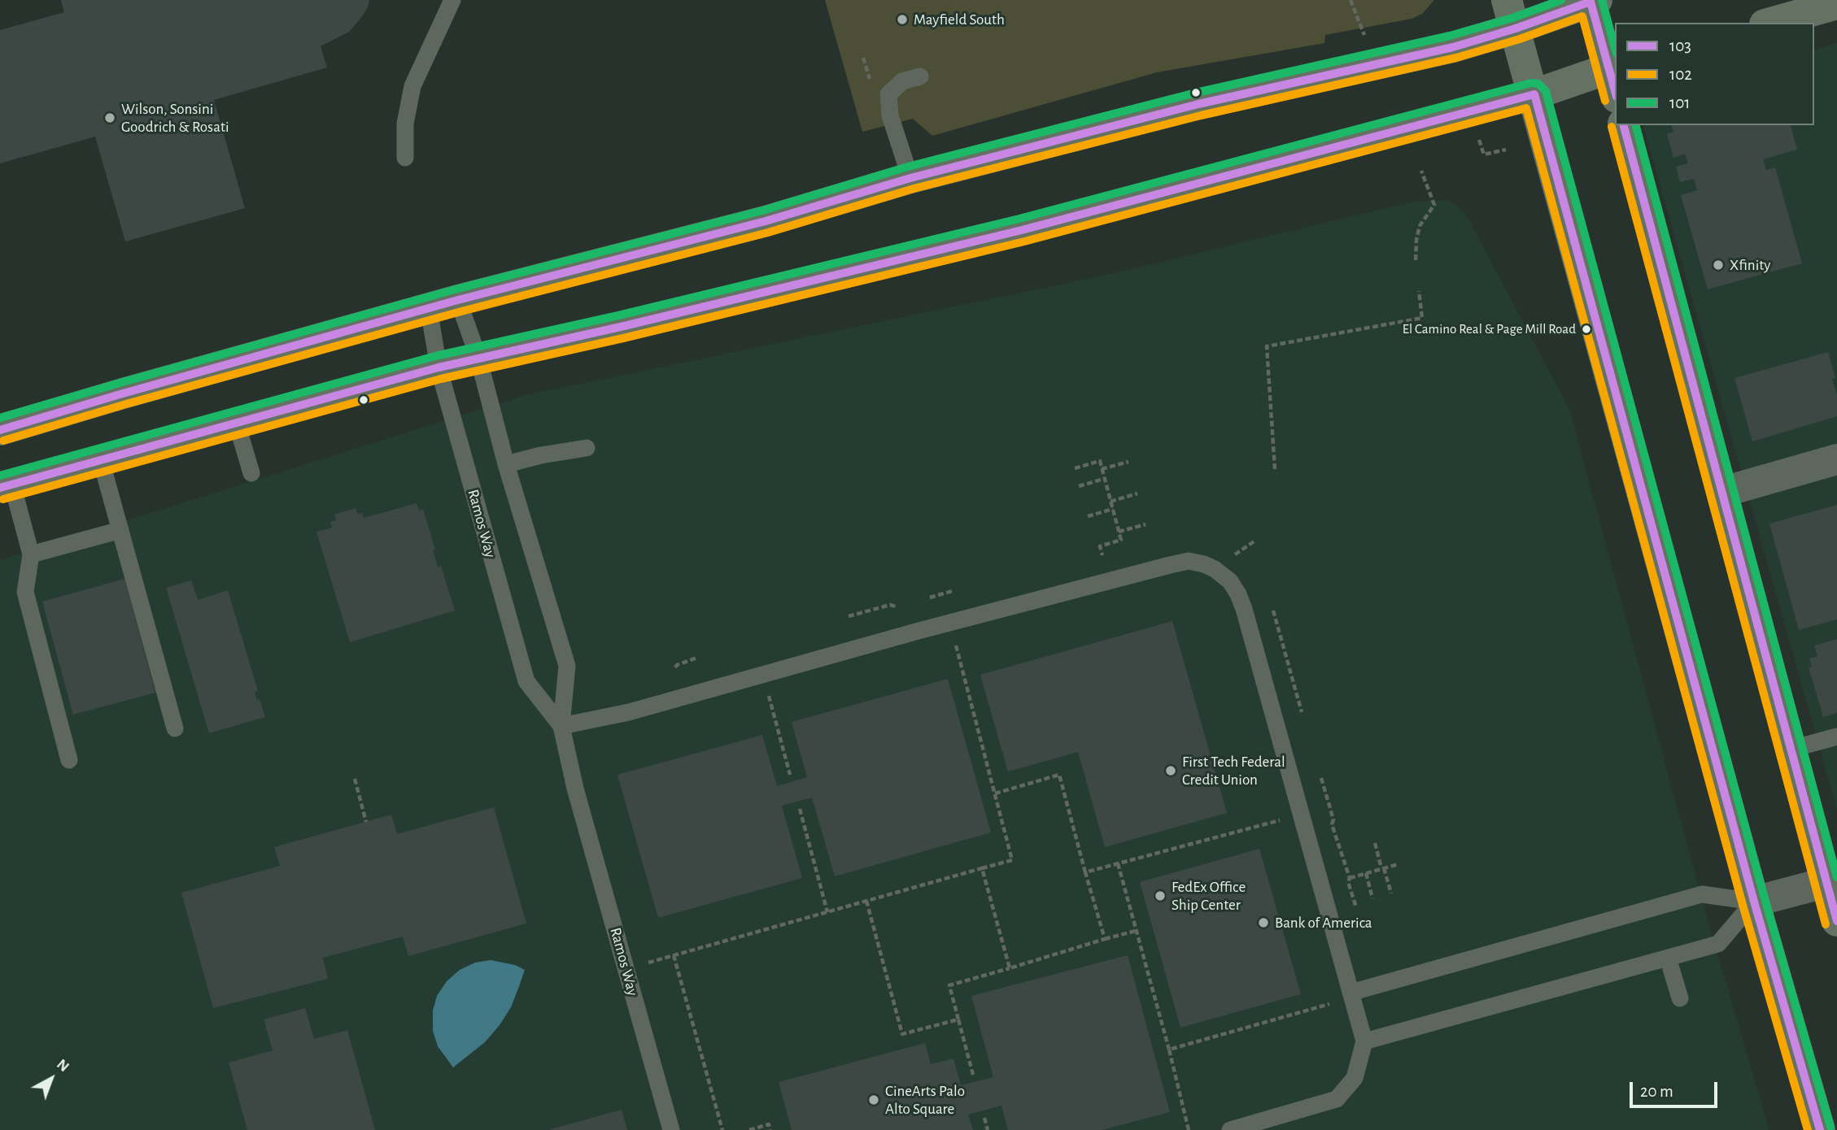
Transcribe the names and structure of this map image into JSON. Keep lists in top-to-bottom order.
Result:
{
  "streets": {
    "lane": ["Ramos Way"]
  },
  "places": [
    "Mayfield South",
    "Wilson, Sonsini Goodrich & Rosati",
    "Xfinity",
    "El Camino Real & Page Mill Road",
    "First Tech Federal Credit Union",
    "FedEx Office Ship Center",
    "Bank of America",
    "CineArts Palo Alto Square"
  ],
  "lines": ["transit line 101", "transit line 103", "transit line 102"],
  "legend": ["103", "102", "101"],
  "scale_bar": "20 m",
  "north": "top right"
}
